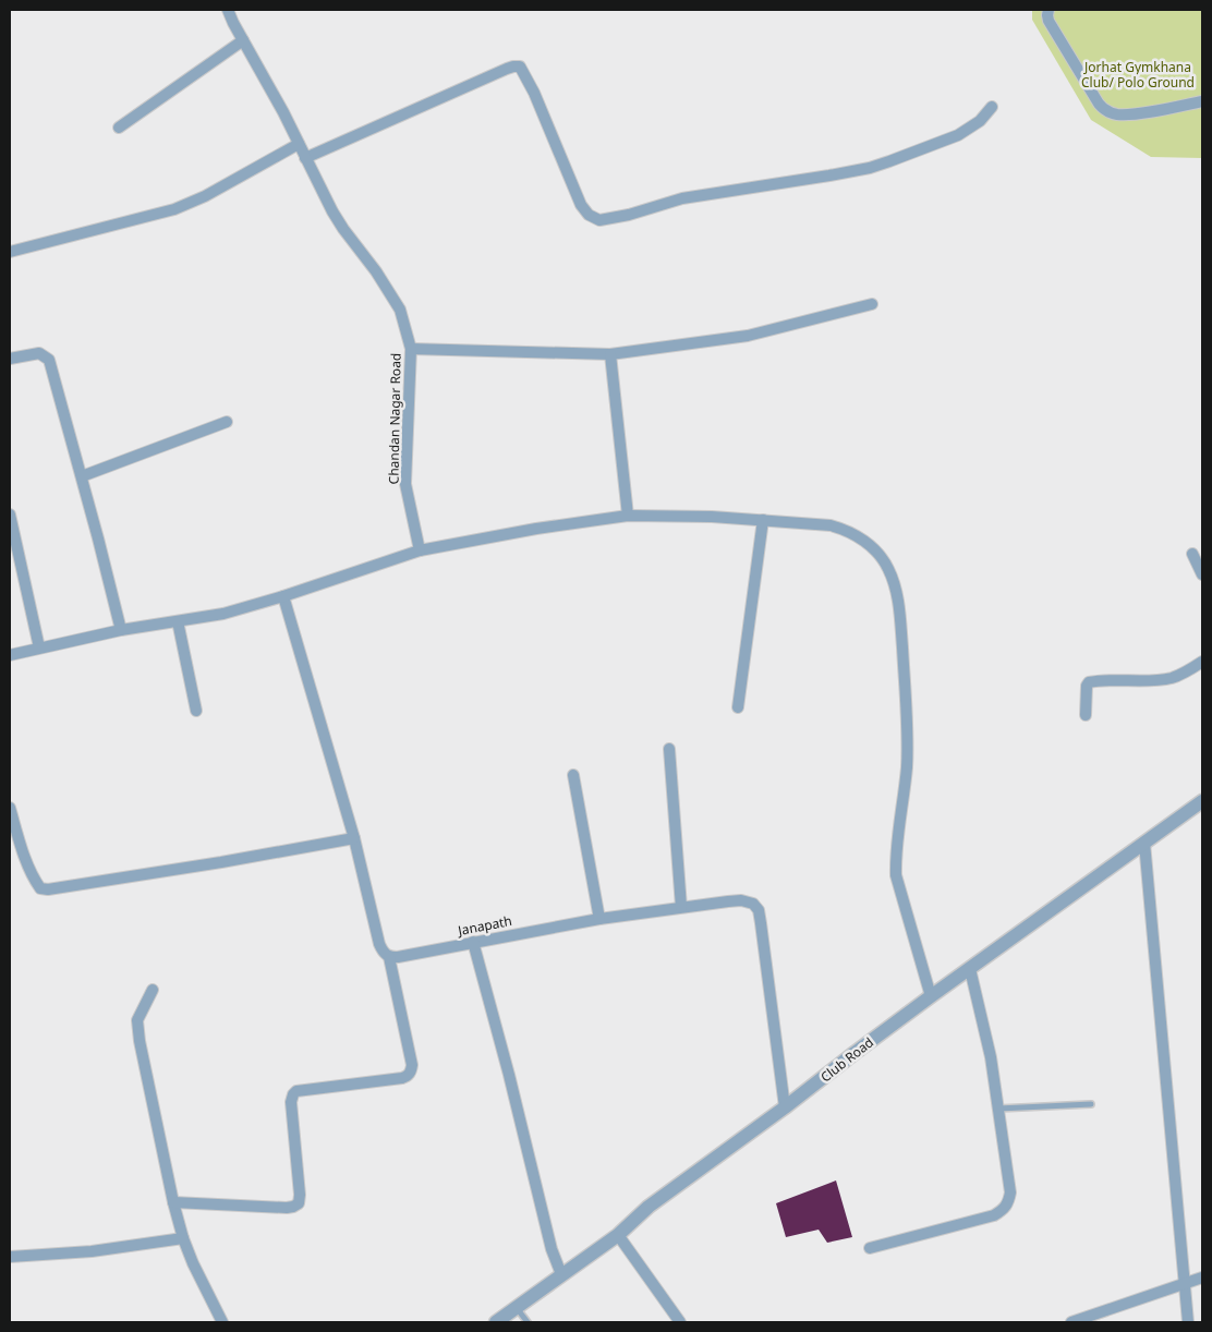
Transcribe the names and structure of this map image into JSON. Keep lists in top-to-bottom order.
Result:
{
  "streets": {
    "street": ["Chandan Nagar Road", "Janapath", "Club Road"]
  },
  "crossings": [
    ["Janapath", "Club Road"]
  ],
  "parks": ["Jorhat Gymkhana Club/ Polo Ground"]
}
